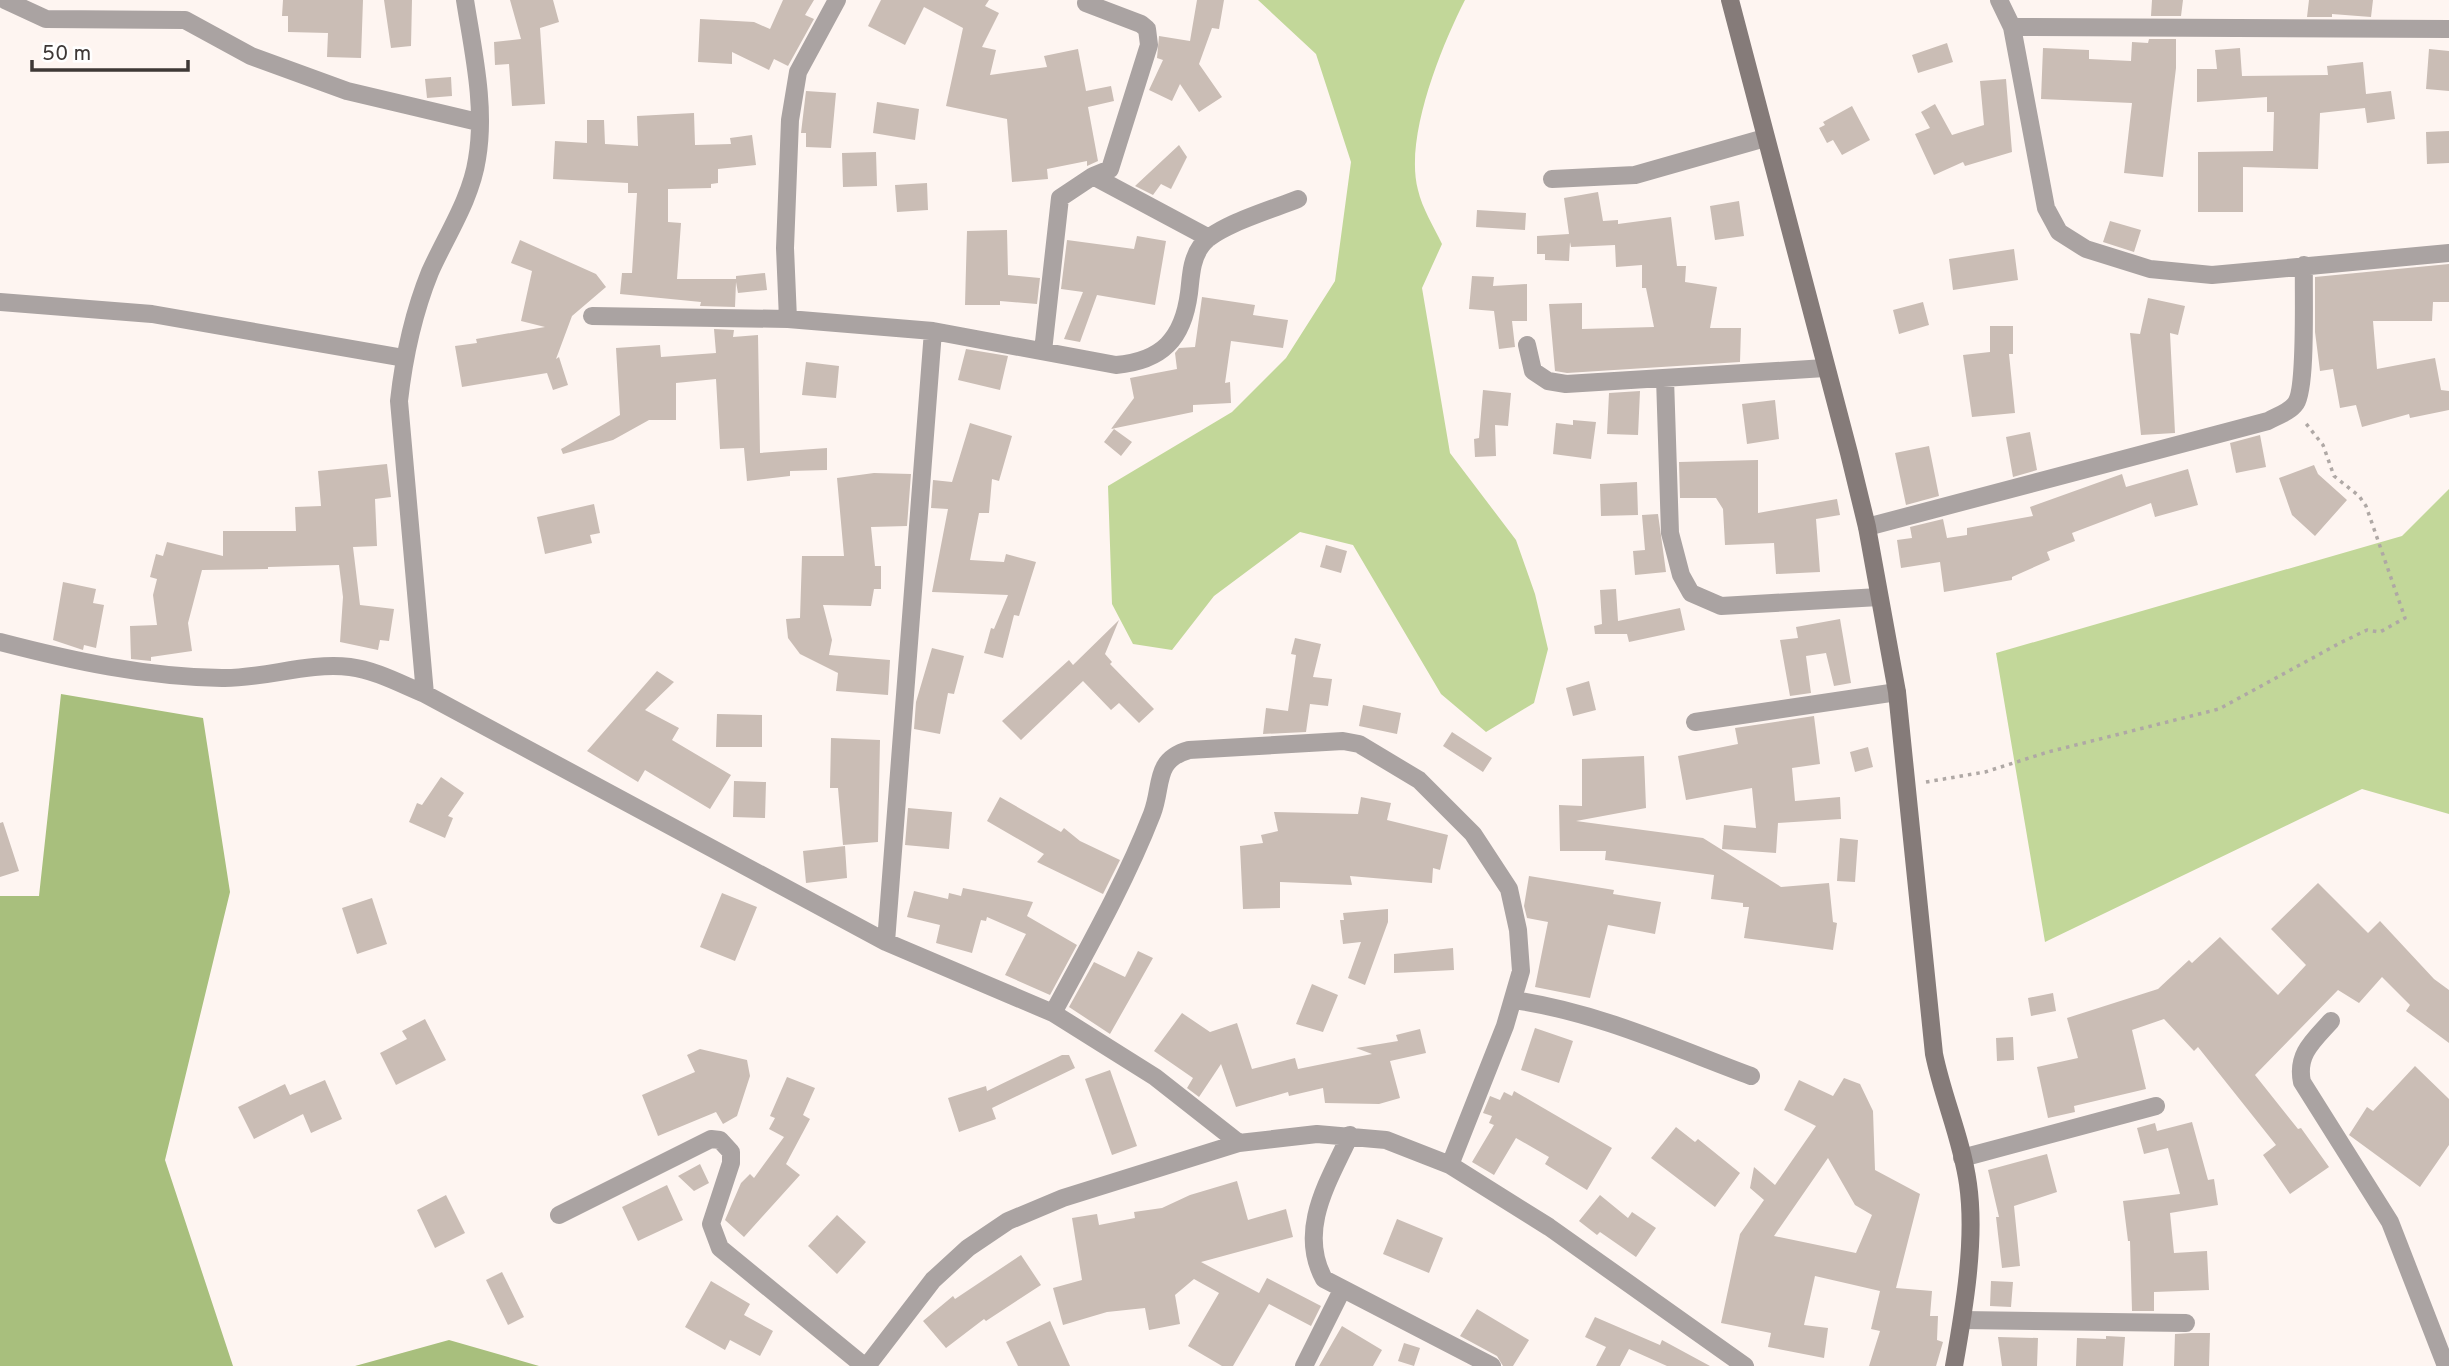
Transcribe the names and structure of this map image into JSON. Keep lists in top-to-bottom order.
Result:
{
  "scale_bar": "50 m"
}
